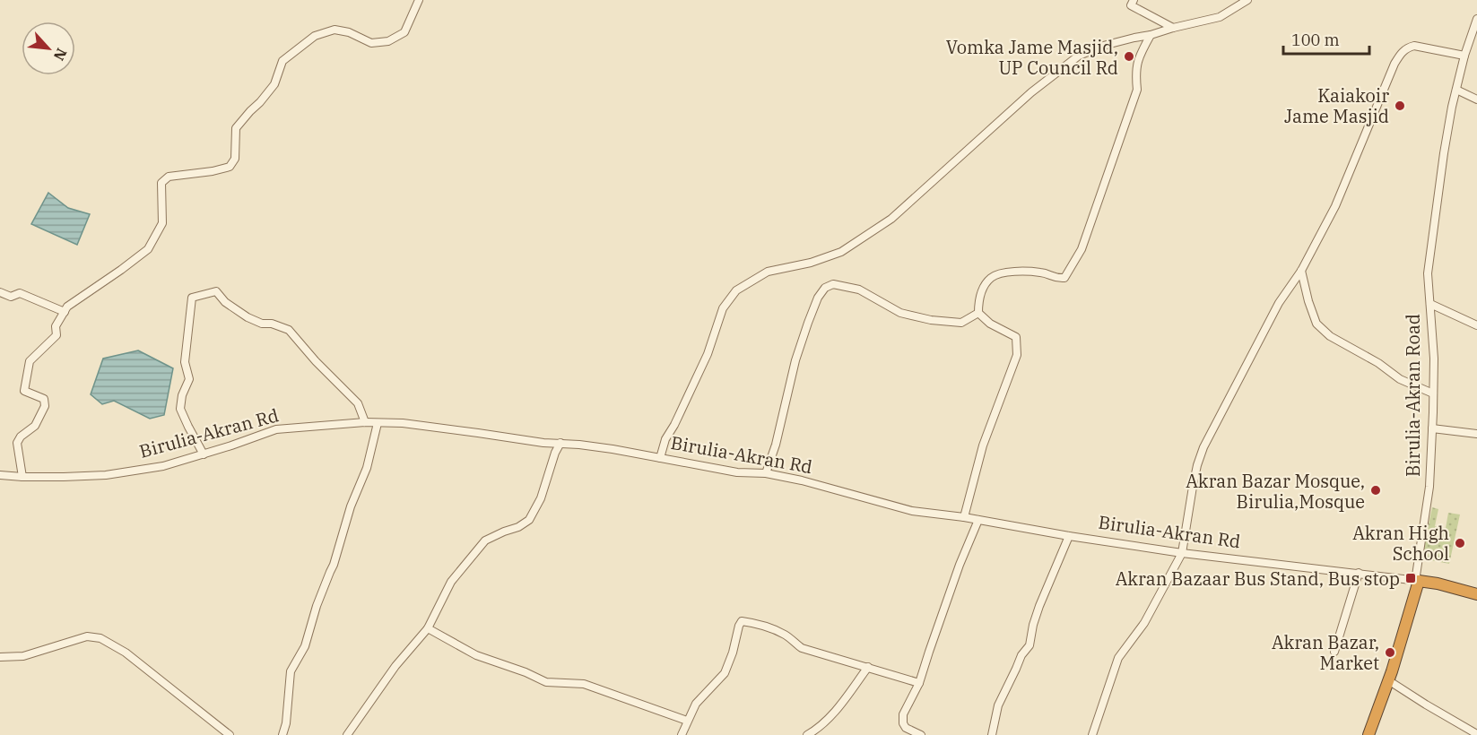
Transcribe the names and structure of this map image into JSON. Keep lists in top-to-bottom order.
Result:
{
  "streets": {
    "highway": ["Birulia-Akran Road", "Birulia-Akran Rd"]
  },
  "crossings": [
    ["Birulia-Akran Road", "Birulia-Akran Rd"]
  ],
  "places": {
    "other": [
      "Vomka Jame Masjid, UP Council Rd",
      "Kaiakoir Jame Masjid",
      "Akran Bazar Mosque, Birulia,Mosque",
      "Akran High School",
      "Akran Bazar, Market"
    ],
    "transit": ["Akran Bazaar Bus Stand, Bus stop"]
  },
  "scale_bar": "100 m",
  "north": "bottom right"
}
